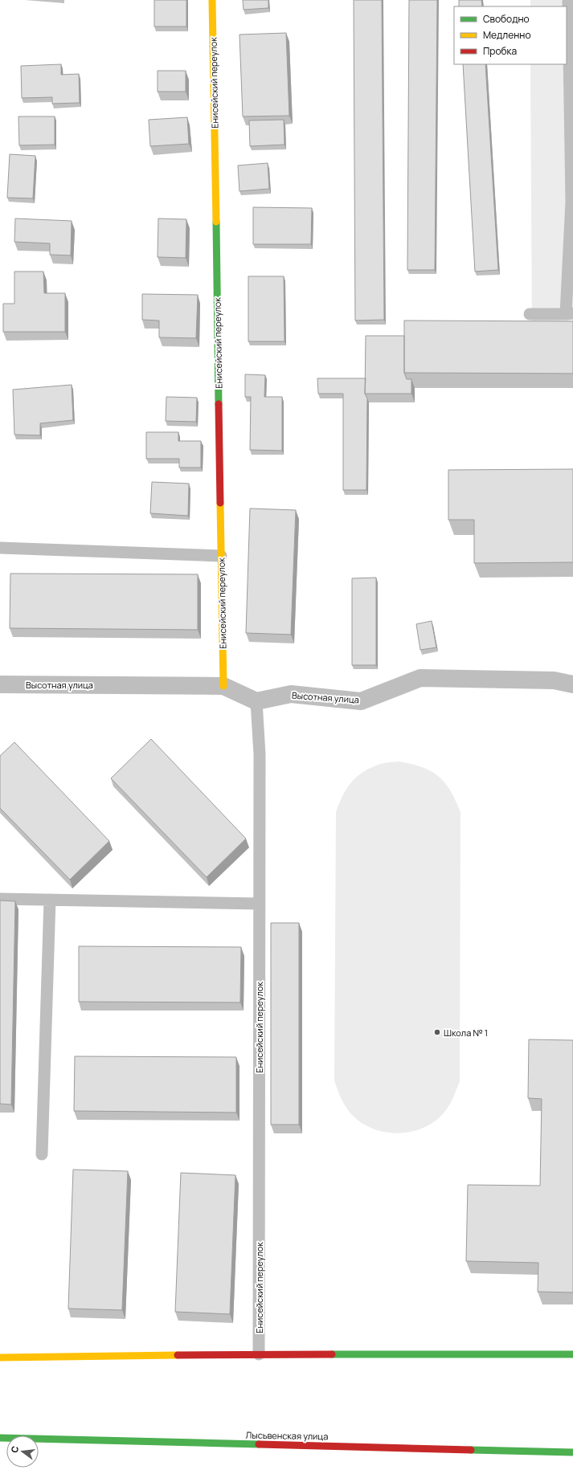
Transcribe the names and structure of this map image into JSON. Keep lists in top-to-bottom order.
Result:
{
  "streets": {
    "main road": ["Енисейский переулок", "Лысьвенская улица"],
    "street": ["Высотная улица"]
  },
  "crossings": [
    ["Енисейский переулок", "Высотная улица"]
  ],
  "places": ["Школа № 1"],
  "legend": ["Свободно", "Медленно", "Пробка"],
  "north": "left"
}
